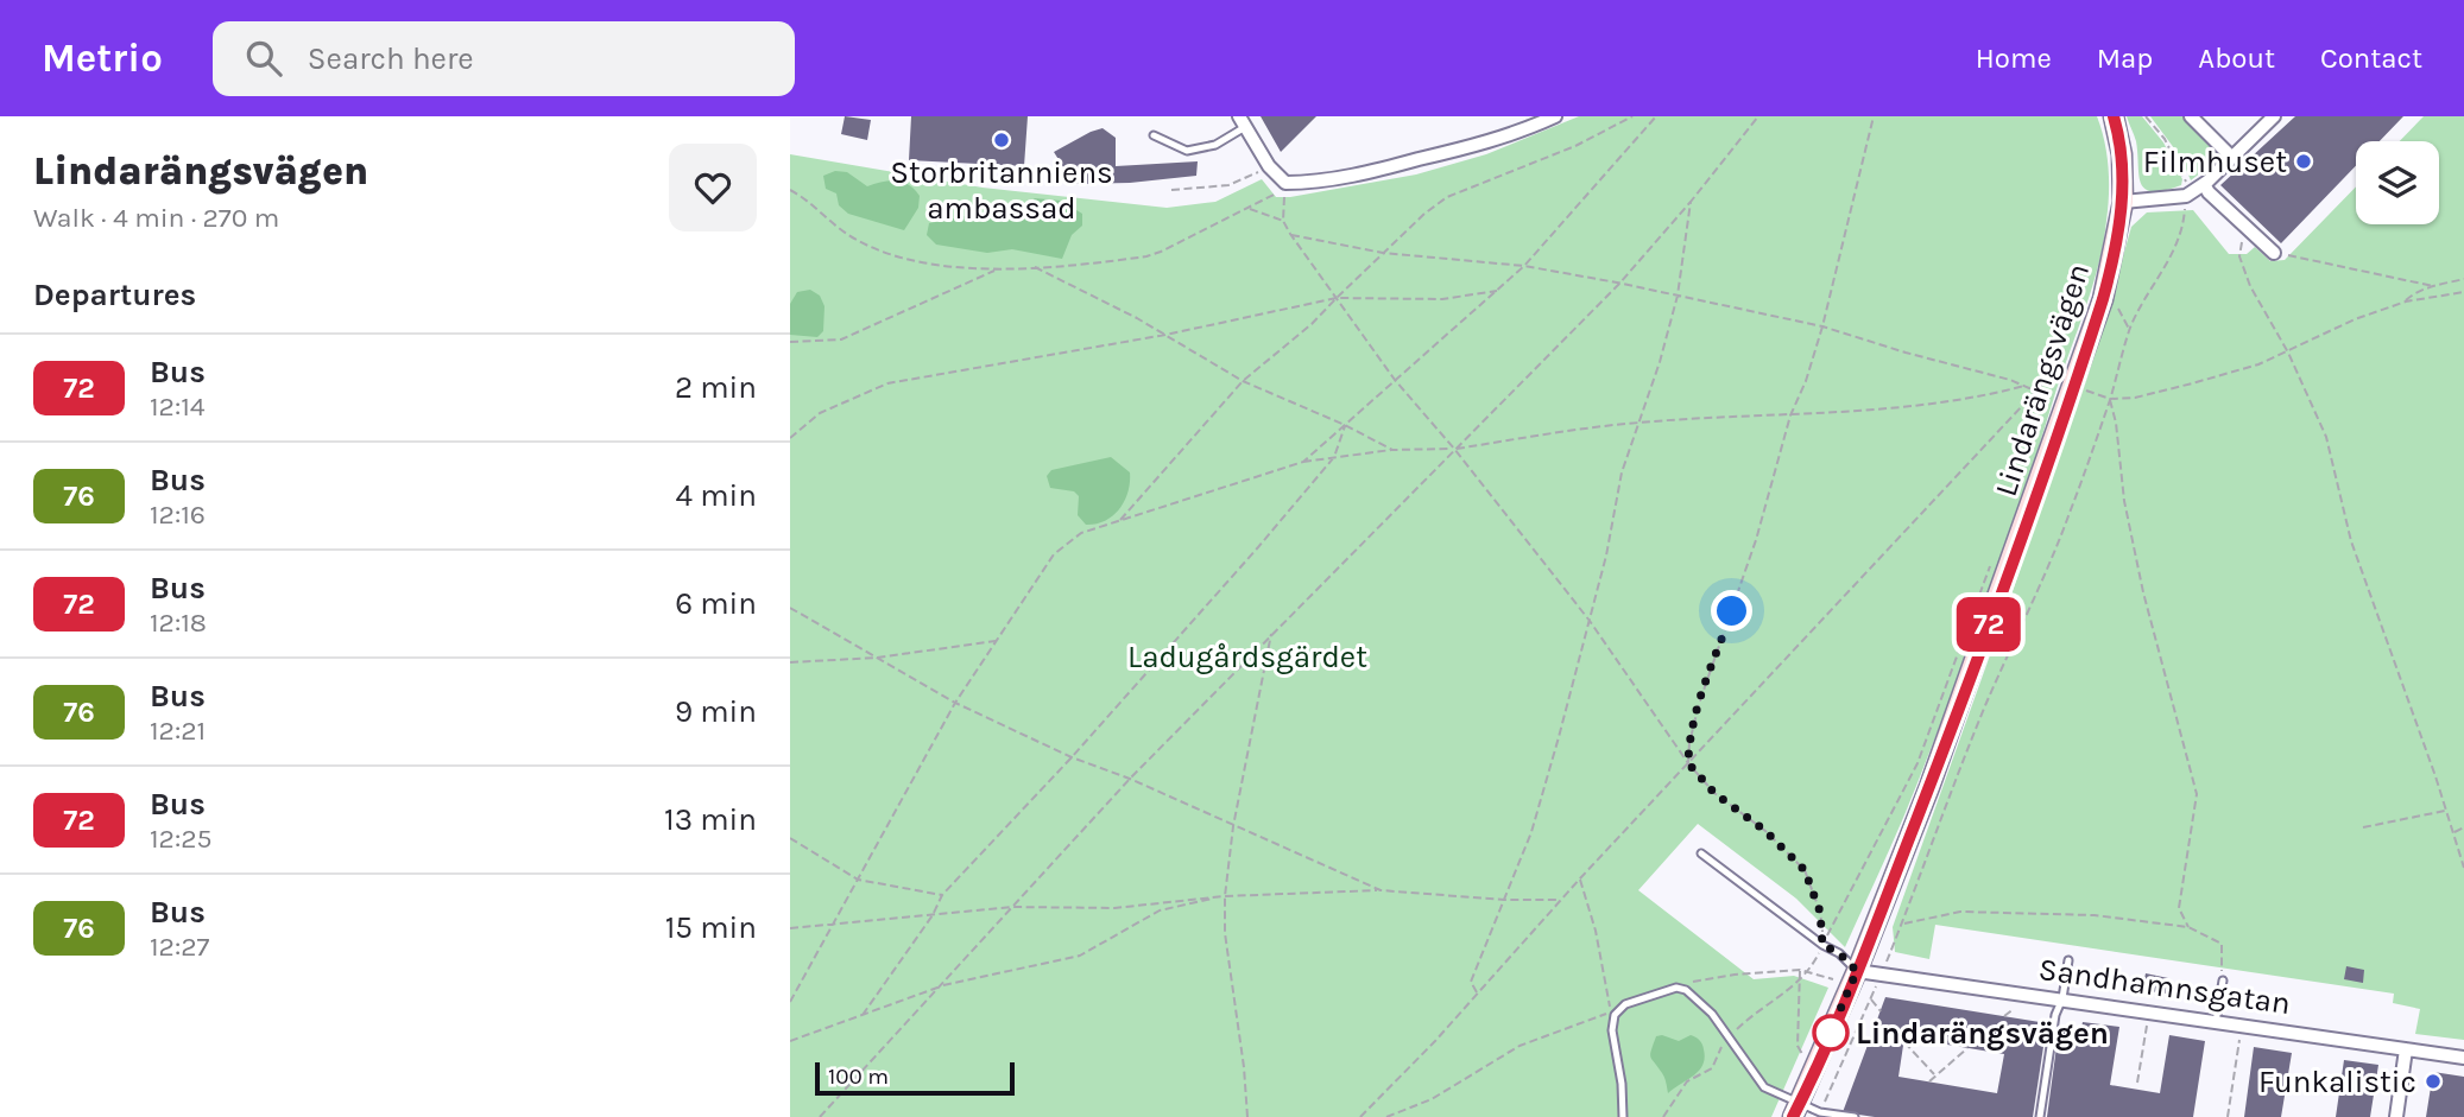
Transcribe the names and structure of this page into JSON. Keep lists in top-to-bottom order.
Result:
{
  "streets": {
    "street": ["Lindarängsvägen", "Sandhamnsgatan"]
  },
  "crossings": [
    ["Lindarängsvägen", "Sandhamnsgatan"]
  ],
  "parks": ["Ladugårdsgärdet"],
  "places": [
    "Storbritanniens ambassad",
    "Filmhuset",
    "Lindarängsvägen",
    "Funkalistic"
  ],
  "lines": ["bus line 72"],
  "scale_bar": "100 m",
  "page": {
    "header": "Metrio",
    "search": "Search here",
    "nav": [
      "Home",
      "Map",
      "About",
      "Contact"
    ],
    "heading": [
      ["Lindarängsvägen", "Walk · 4 min · 270 m"],
      "Departures"
    ],
    "on_map": "72",
    "list": [
      {
        "mark": "72",
        "name": "Bus",
        "note": "12:14",
        "value": "2 min"
      },
      {
        "mark": "76",
        "name": "Bus",
        "note": "12:16",
        "value": "4 min"
      },
      {
        "mark": "72",
        "name": "Bus",
        "note": "12:18",
        "value": "6 min"
      },
      {
        "mark": "76",
        "name": "Bus",
        "note": "12:21",
        "value": "9 min"
      },
      {
        "mark": "72",
        "name": "Bus",
        "note": "12:25",
        "value": "13 min"
      },
      {
        "mark": "76",
        "name": "Bus",
        "note": "12:27",
        "value": "15 min"
      }
    ],
    "scale": "100 m"
  }
}
